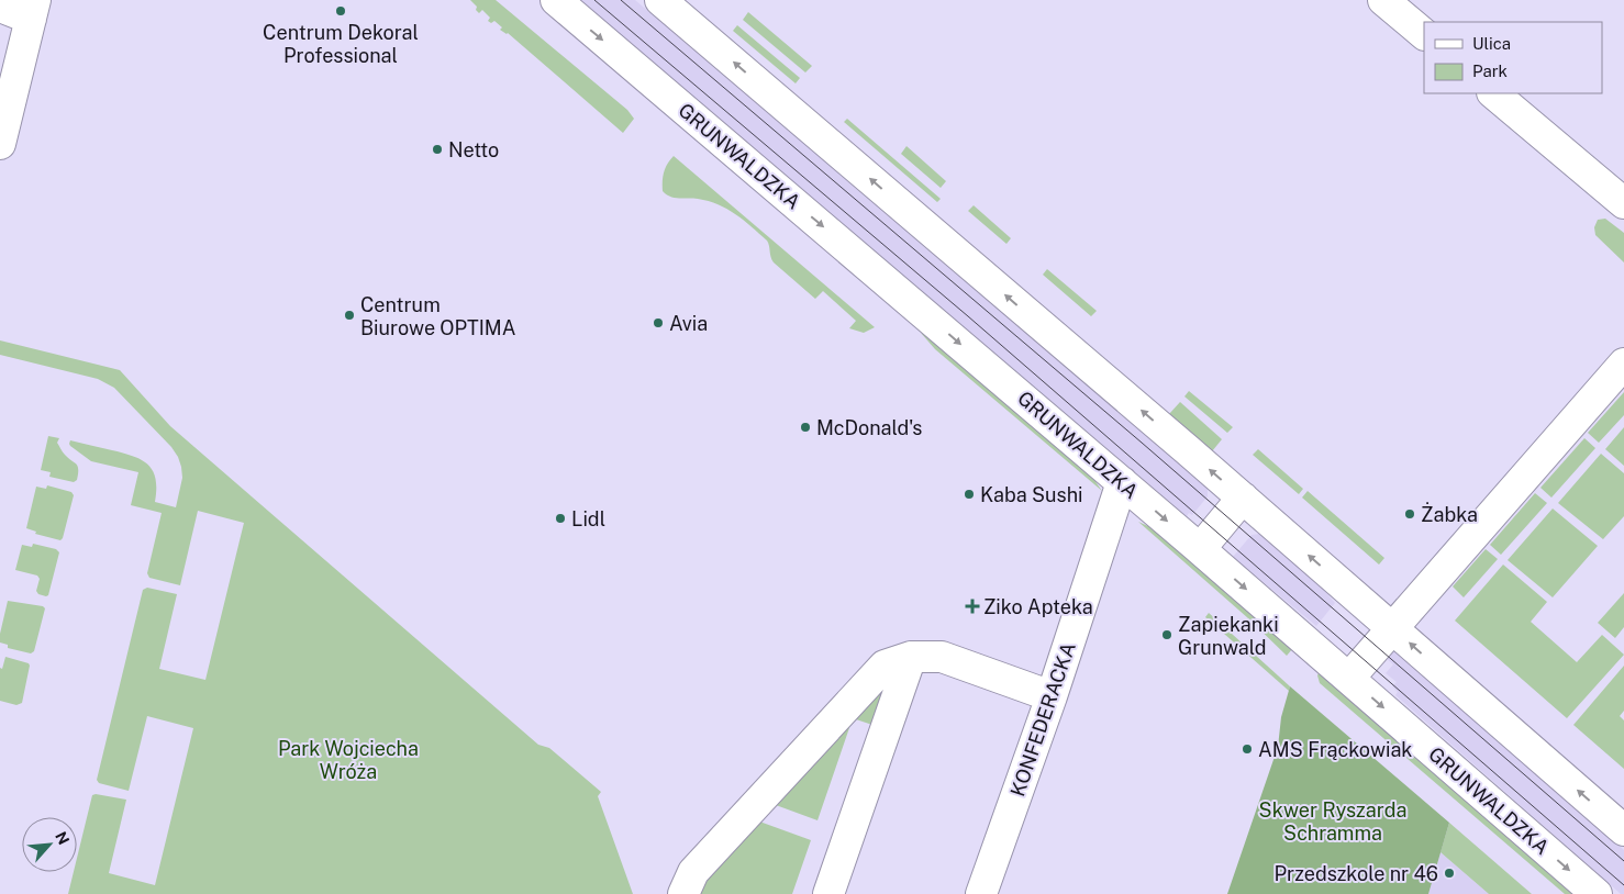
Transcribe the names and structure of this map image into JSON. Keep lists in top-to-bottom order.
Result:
{
  "streets": {
    "street": ["GRUNWALDZKA", "KONFEDERACKA"]
  },
  "crossings": [
    ["GRUNWALDZKA", "KONFEDERACKA"]
  ],
  "parks": ["Park Wojciecha Wróża", "Skwer Ryszarda Schramma"],
  "places": {
    "other": [
      "Centrum Dekoral Professional",
      "Netto",
      "Centrum Biurowe OPTIMA",
      "Avia",
      "McDonald's",
      "Kaba Sushi",
      "Żabka",
      "Lidl",
      "Zapiekanki Grunwald",
      "AMS Frąckowiak",
      "Przedszkole nr 46"
    ],
    "health": ["Ziko Apteka"]
  },
  "legend": ["Ulica", "Park"],
  "north": "top right"
}
